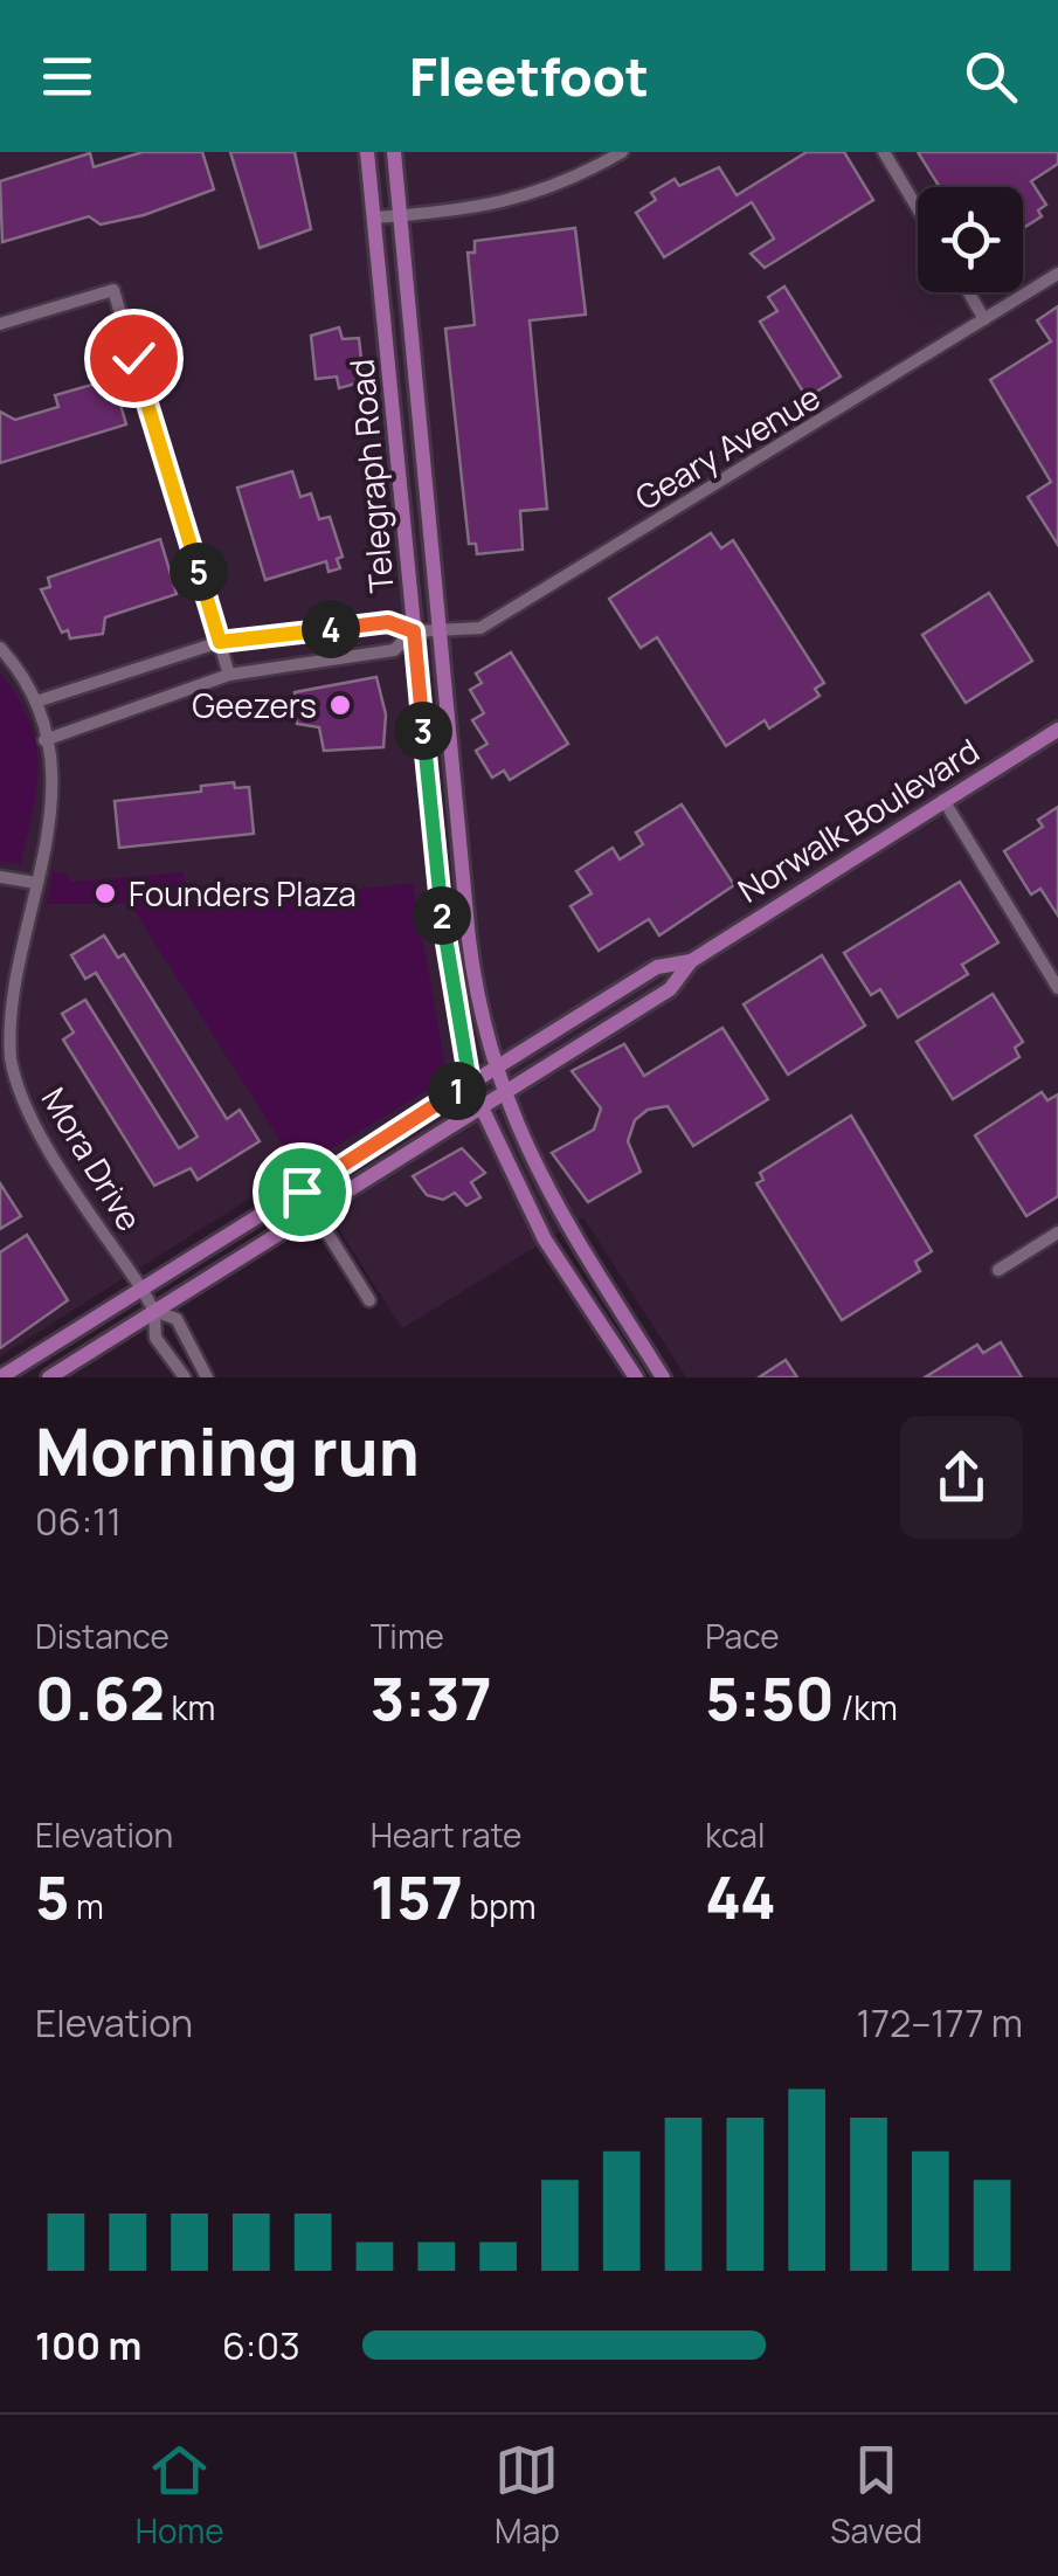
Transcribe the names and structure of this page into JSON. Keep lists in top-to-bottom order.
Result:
{
  "streets": {
    "main road": ["Telegraph Road", "Norwalk Boulevard"],
    "street": ["Geary Avenue", "Mora Drive"]
  },
  "crossings": [
    ["Geary Avenue", "Telegraph Road"],
    ["Telegraph Road", "Norwalk Boulevard"],
    ["Norwalk Boulevard", "Mora Drive"]
  ],
  "places": ["Geezers", "Founders Plaza"],
  "page": {
    "header": "Fleetfoot",
    "pins": [
      "5",
      "4",
      "3",
      "2",
      "1"
    ],
    "heading": ["Morning run", "06:11"],
    "stats": [
      ["Distance", "0.62 km"],
      ["Time", "3:37"],
      ["Pace", "5:50 /km"],
      ["Elevation", "5 m"],
      ["Heart rate", "157 bpm"],
      ["kcal", "44"]
    ],
    "chart": ["Elevation", "172–177 m"],
    "list": [
      {
        "name": "100 m",
        "note": "6:03"
      }
    ],
    "tabs": ["Home", "Map", "Saved"]
  }
}
